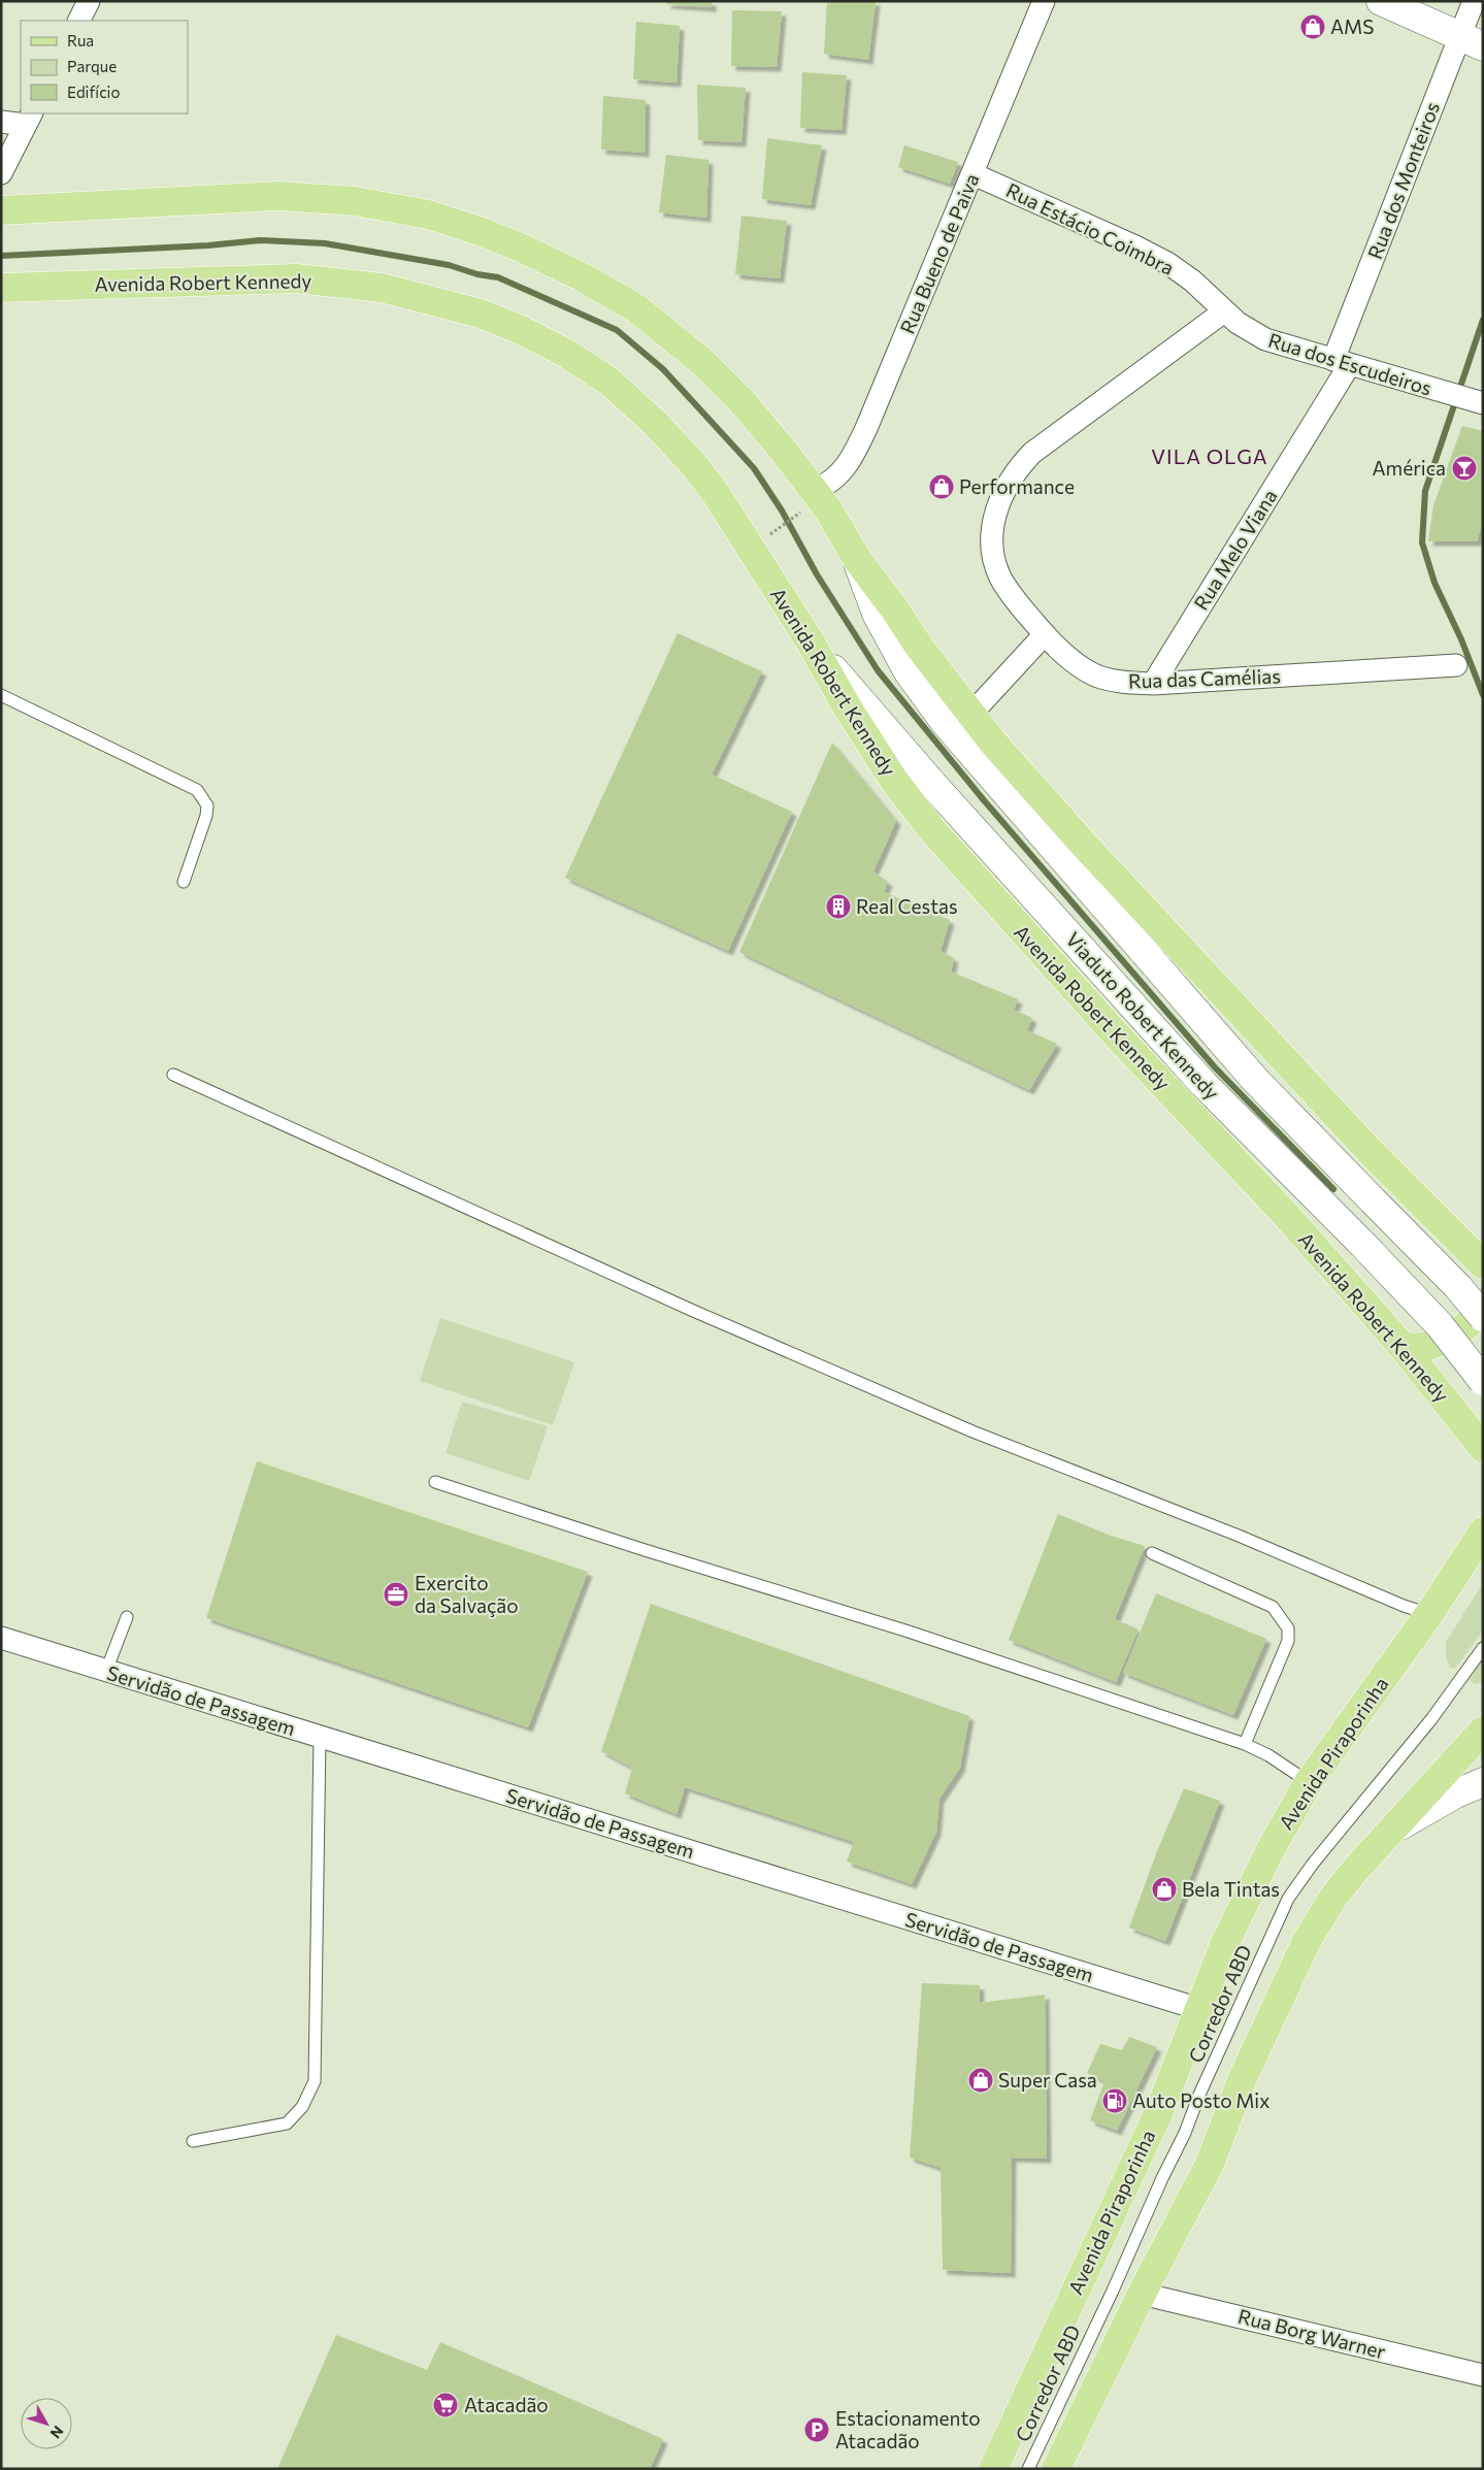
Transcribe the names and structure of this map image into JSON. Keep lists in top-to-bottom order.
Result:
{
  "streets": {
    "main road": ["Avenida Robert Kennedy", "Viaduto Robert Kennedy", "Avenida Piraporinha"],
    "street": [
      "Rua dos Monteiros",
      "Rua Estácio Coimbra",
      "Rua Bueno de Paiva",
      "Rua dos Escudeiros",
      "Rua Melo Viana",
      "Rua das Camélias",
      "Servidão de Passagem",
      "Rua Borg Warner"
    ],
    "lane": ["Corredor ABD"]
  },
  "crossings": [
    ["Rua dos Monteiros", "Rua dos Escudeiros"],
    ["Rua dos Monteiros", "Rua Melo Viana"],
    ["Rua Estácio Coimbra", "Rua Bueno de Paiva"],
    ["Rua Estácio Coimbra", "Rua dos Escudeiros"],
    ["Rua Estácio Coimbra", "Rua das Camélias"],
    ["Avenida Robert Kennedy", "Viaduto Robert Kennedy"],
    ["Rua dos Escudeiros", "Rua Melo Viana"],
    ["Rua dos Escudeiros", "Rua das Camélias"],
    ["Rua Melo Viana", "Rua das Camélias"],
    ["Servidão de Passagem", "Avenida Piraporinha"]
  ],
  "districts": ["VILA OLGA"],
  "places": {
    "shop": [
      "AMS",
      "Performance",
      "Bela Tintas",
      "Super Casa"
    ],
    "bar": ["América"],
    "building": ["Real Cestas"],
    "office": ["Exercito da Salvação"],
    "fuel station": ["Auto Posto Mix"],
    "supermarket": ["Atacadão"],
    "parking": ["Estacionamento Atacadão"]
  },
  "legend": ["Rua", "Parque", "Edifício"],
  "north": "bottom right"
}
